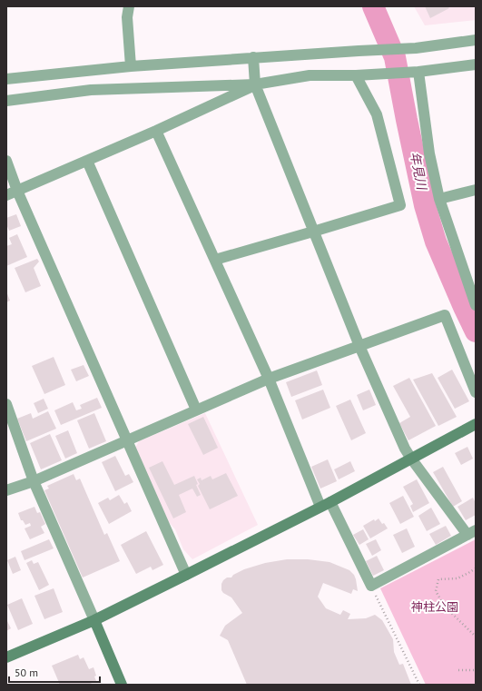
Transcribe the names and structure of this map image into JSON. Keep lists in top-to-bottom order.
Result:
{
  "water": ["年見川"],
  "parks": ["神柱公園"],
  "scale_bar": "50 m"
}
